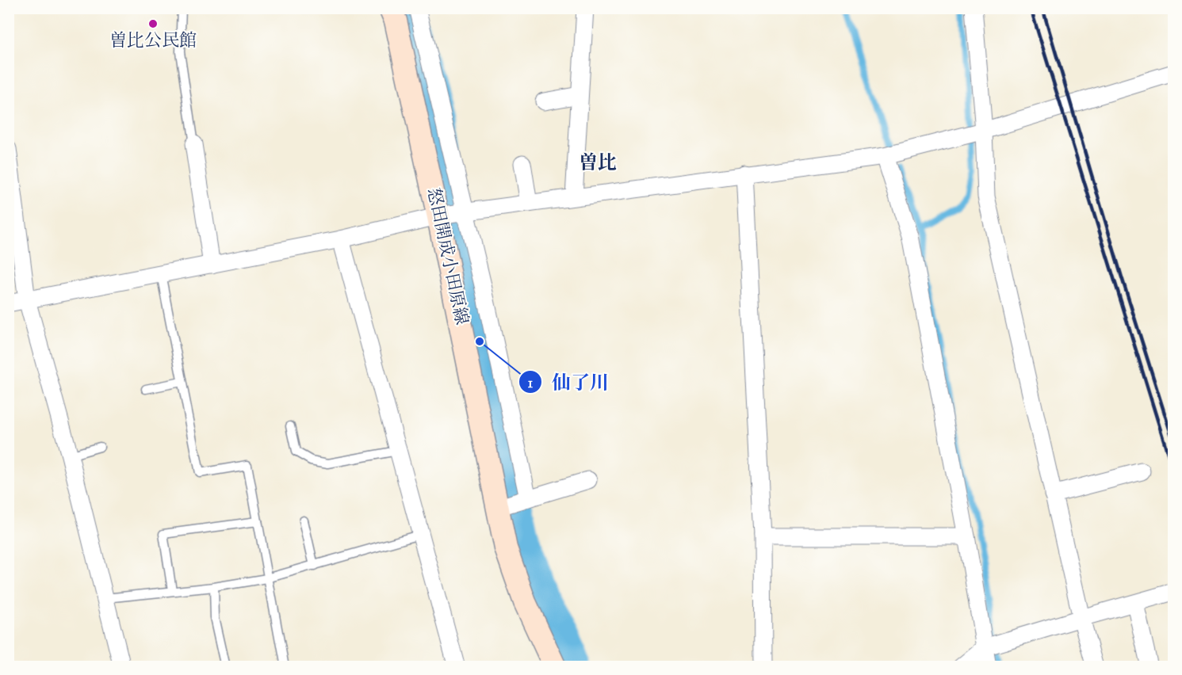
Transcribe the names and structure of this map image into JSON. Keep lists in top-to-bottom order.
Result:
{
  "streets": {
    "main road": ["怒田開成小田原線"]
  },
  "districts": ["曽比"],
  "places": ["曽比公民館", "仙了川"]
}
